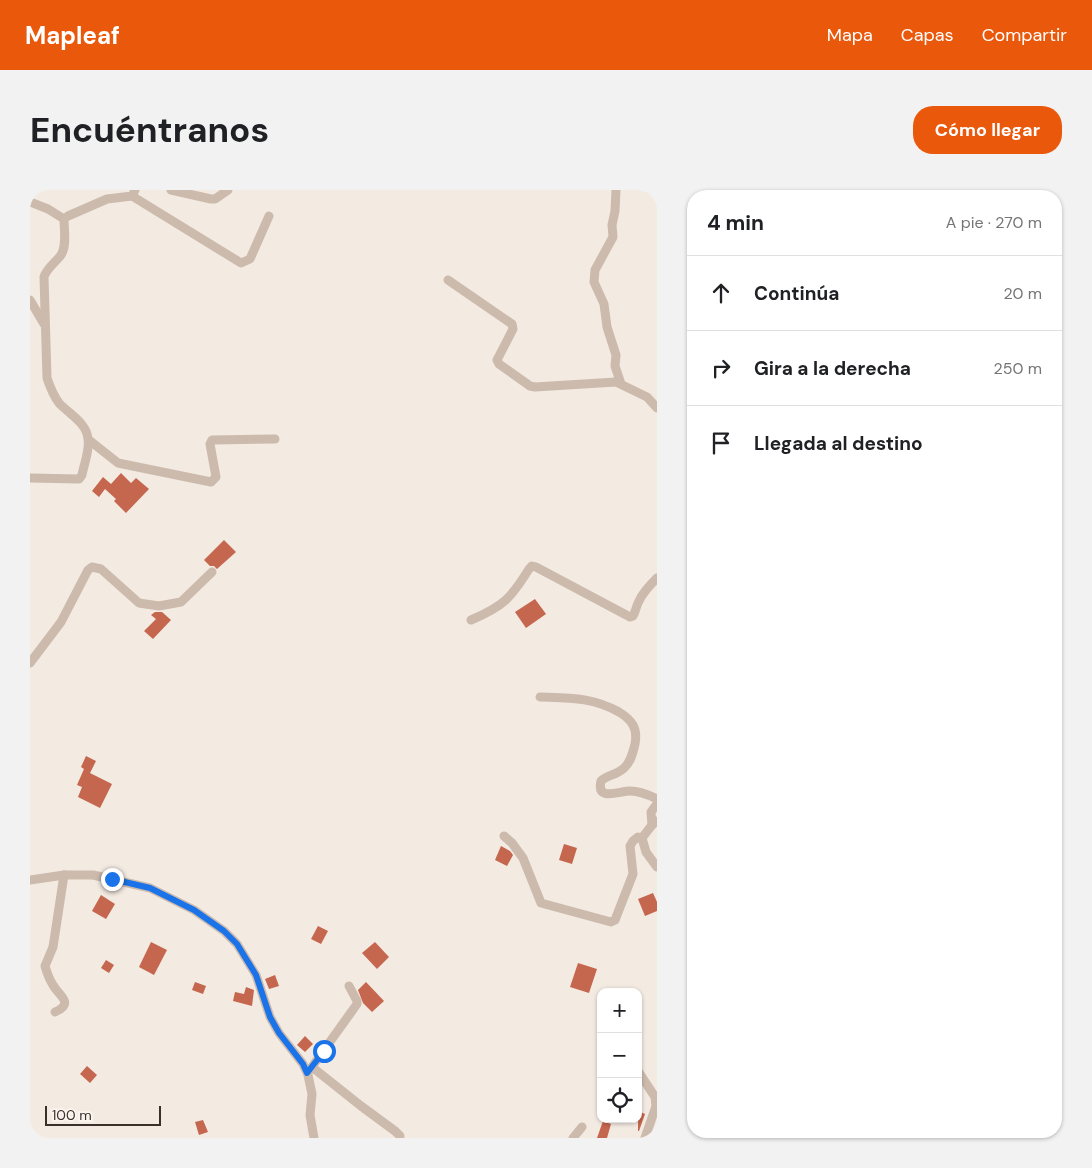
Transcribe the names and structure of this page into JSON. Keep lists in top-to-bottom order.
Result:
{
  "scale_bar": "100 m",
  "page": {
    "header": "Mapleaf",
    "nav": ["Mapa", "Capas", "Compartir"],
    "buttons": "Cómo llegar",
    "title": "Encuéntranos",
    "heading": ["4 min", "A pie · 270 m"],
    "list": [
      ["Continúa", "20 m"],
      ["Gira a la derecha", "250 m"],
      "Llegada al destino"
    ],
    "map_buttons": ["+", "−"],
    "scale": "100 m"
  }
}
